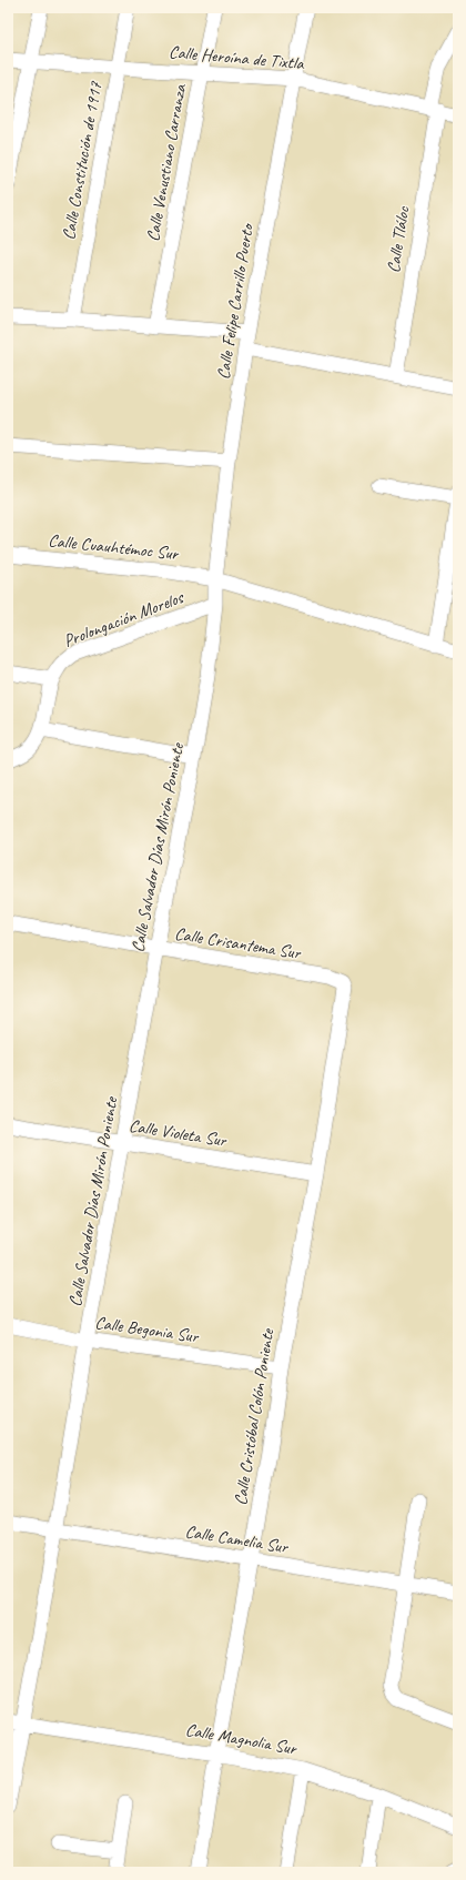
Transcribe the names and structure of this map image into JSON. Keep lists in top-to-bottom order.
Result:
{
  "streets": {
    "street": [
      "Calle Heroína de Tixtla",
      "Calle Constitución de 1917",
      "Calle Venustiano Carranza",
      "Calle Tláloc",
      "Calle Felipe Carrillo Puerto",
      "Calle Cuauhtémoc Sur",
      "Prolongación Morelos",
      "Calle Salvador Días Mirón Poniente",
      "Calle Crisantema Sur",
      "Calle Violeta Sur",
      "Calle Begonia Sur",
      "Calle Cristóbal Colón Poniente",
      "Calle Camelia Sur",
      "Calle Magnolia Sur"
    ]
  },
  "crossings": [
    ["Calle Heroína de Tixtla", "Calle Constitución de 1917"],
    ["Calle Heroína de Tixtla", "Calle Venustiano Carranza"],
    ["Calle Heroína de Tixtla", "Calle Tláloc"],
    ["Calle Heroína de Tixtla", "Calle Felipe Carrillo Puerto"],
    ["Calle Felipe Carrillo Puerto", "Calle Cuauhtémoc Sur"],
    ["Calle Felipe Carrillo Puerto", "Prolongación Morelos"],
    ["Calle Felipe Carrillo Puerto", "Calle Salvador Días Mirón Poniente"],
    ["Prolongación Morelos", "Calle Salvador Días Mirón Poniente"],
    ["Calle Salvador Días Mirón Poniente", "Calle Crisantema Sur"],
    ["Calle Salvador Días Mirón Poniente", "Calle Violeta Sur"],
    ["Calle Salvador Días Mirón Poniente", "Calle Begonia Sur"],
    ["Calle Salvador Días Mirón Poniente", "Calle Camelia Sur"],
    ["Calle Salvador Días Mirón Poniente", "Calle Magnolia Sur"],
    ["Calle Crisantema Sur", "Calle Cristóbal Colón Poniente"],
    ["Calle Violeta Sur", "Calle Cristóbal Colón Poniente"],
    ["Calle Begonia Sur", "Calle Cristóbal Colón Poniente"],
    ["Calle Cristóbal Colón Poniente", "Calle Camelia Sur"],
    ["Calle Cristóbal Colón Poniente", "Calle Magnolia Sur"]
  ]
}
